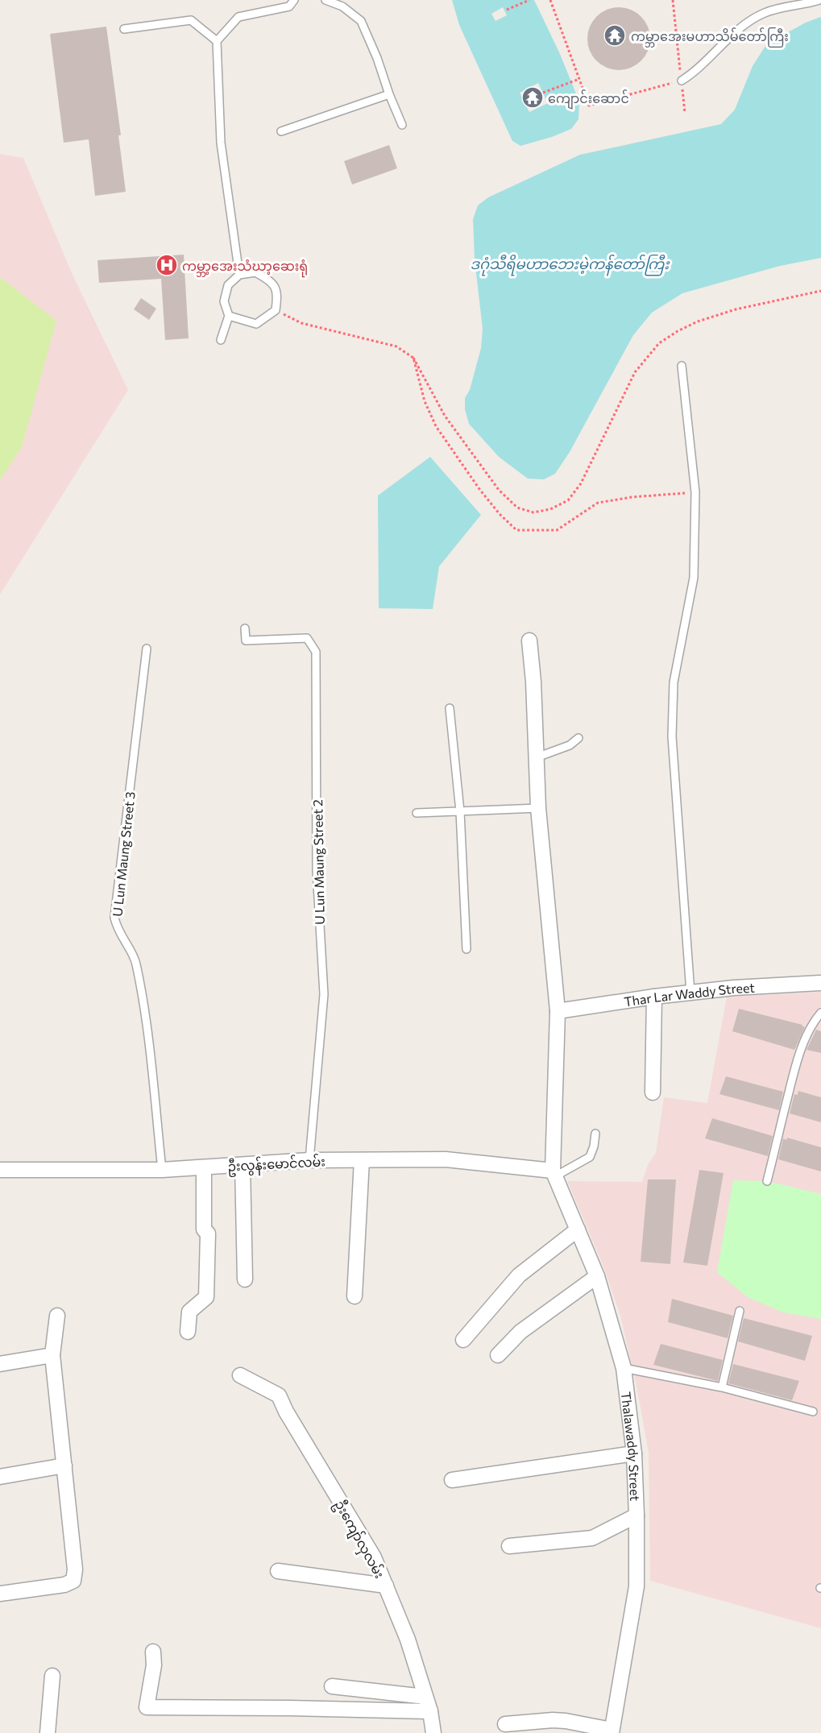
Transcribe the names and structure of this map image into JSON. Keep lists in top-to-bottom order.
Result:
{
  "streets": {
    "street": [
      "Thar Lar Waddy Street",
      "ဦးလွန်းမောင်လမ်း",
      "Thalawaddy Street",
      "ဦးကျော်လှလမ်း"
    ],
    "lane": ["U Lun Maung Street 3", "U Lun Maung Street 2"]
  },
  "crossings": [
    ["U Lun Maung Street 3", "ဦးလွန်းမောင်လမ်း"],
    ["U Lun Maung Street 2", "ဦးလွန်းမောင်လမ်း"],
    ["ဦးလွန်းမောင်လမ်း", "Thalawaddy Street"]
  ],
  "water": ["ဒဂုံသီရိမဟာဘေးမဲ့ကန်တော်ကြီး"],
  "places": {
    "temple": ["ကမ္ဘာအေးမဟာသိမ်တော်ကြီး", "ကျောင်းဆောင်"],
    "hospital": ["ကမ္ဘာ့အေးသံဃာ့ဆေးရုံ"]
  }
}
